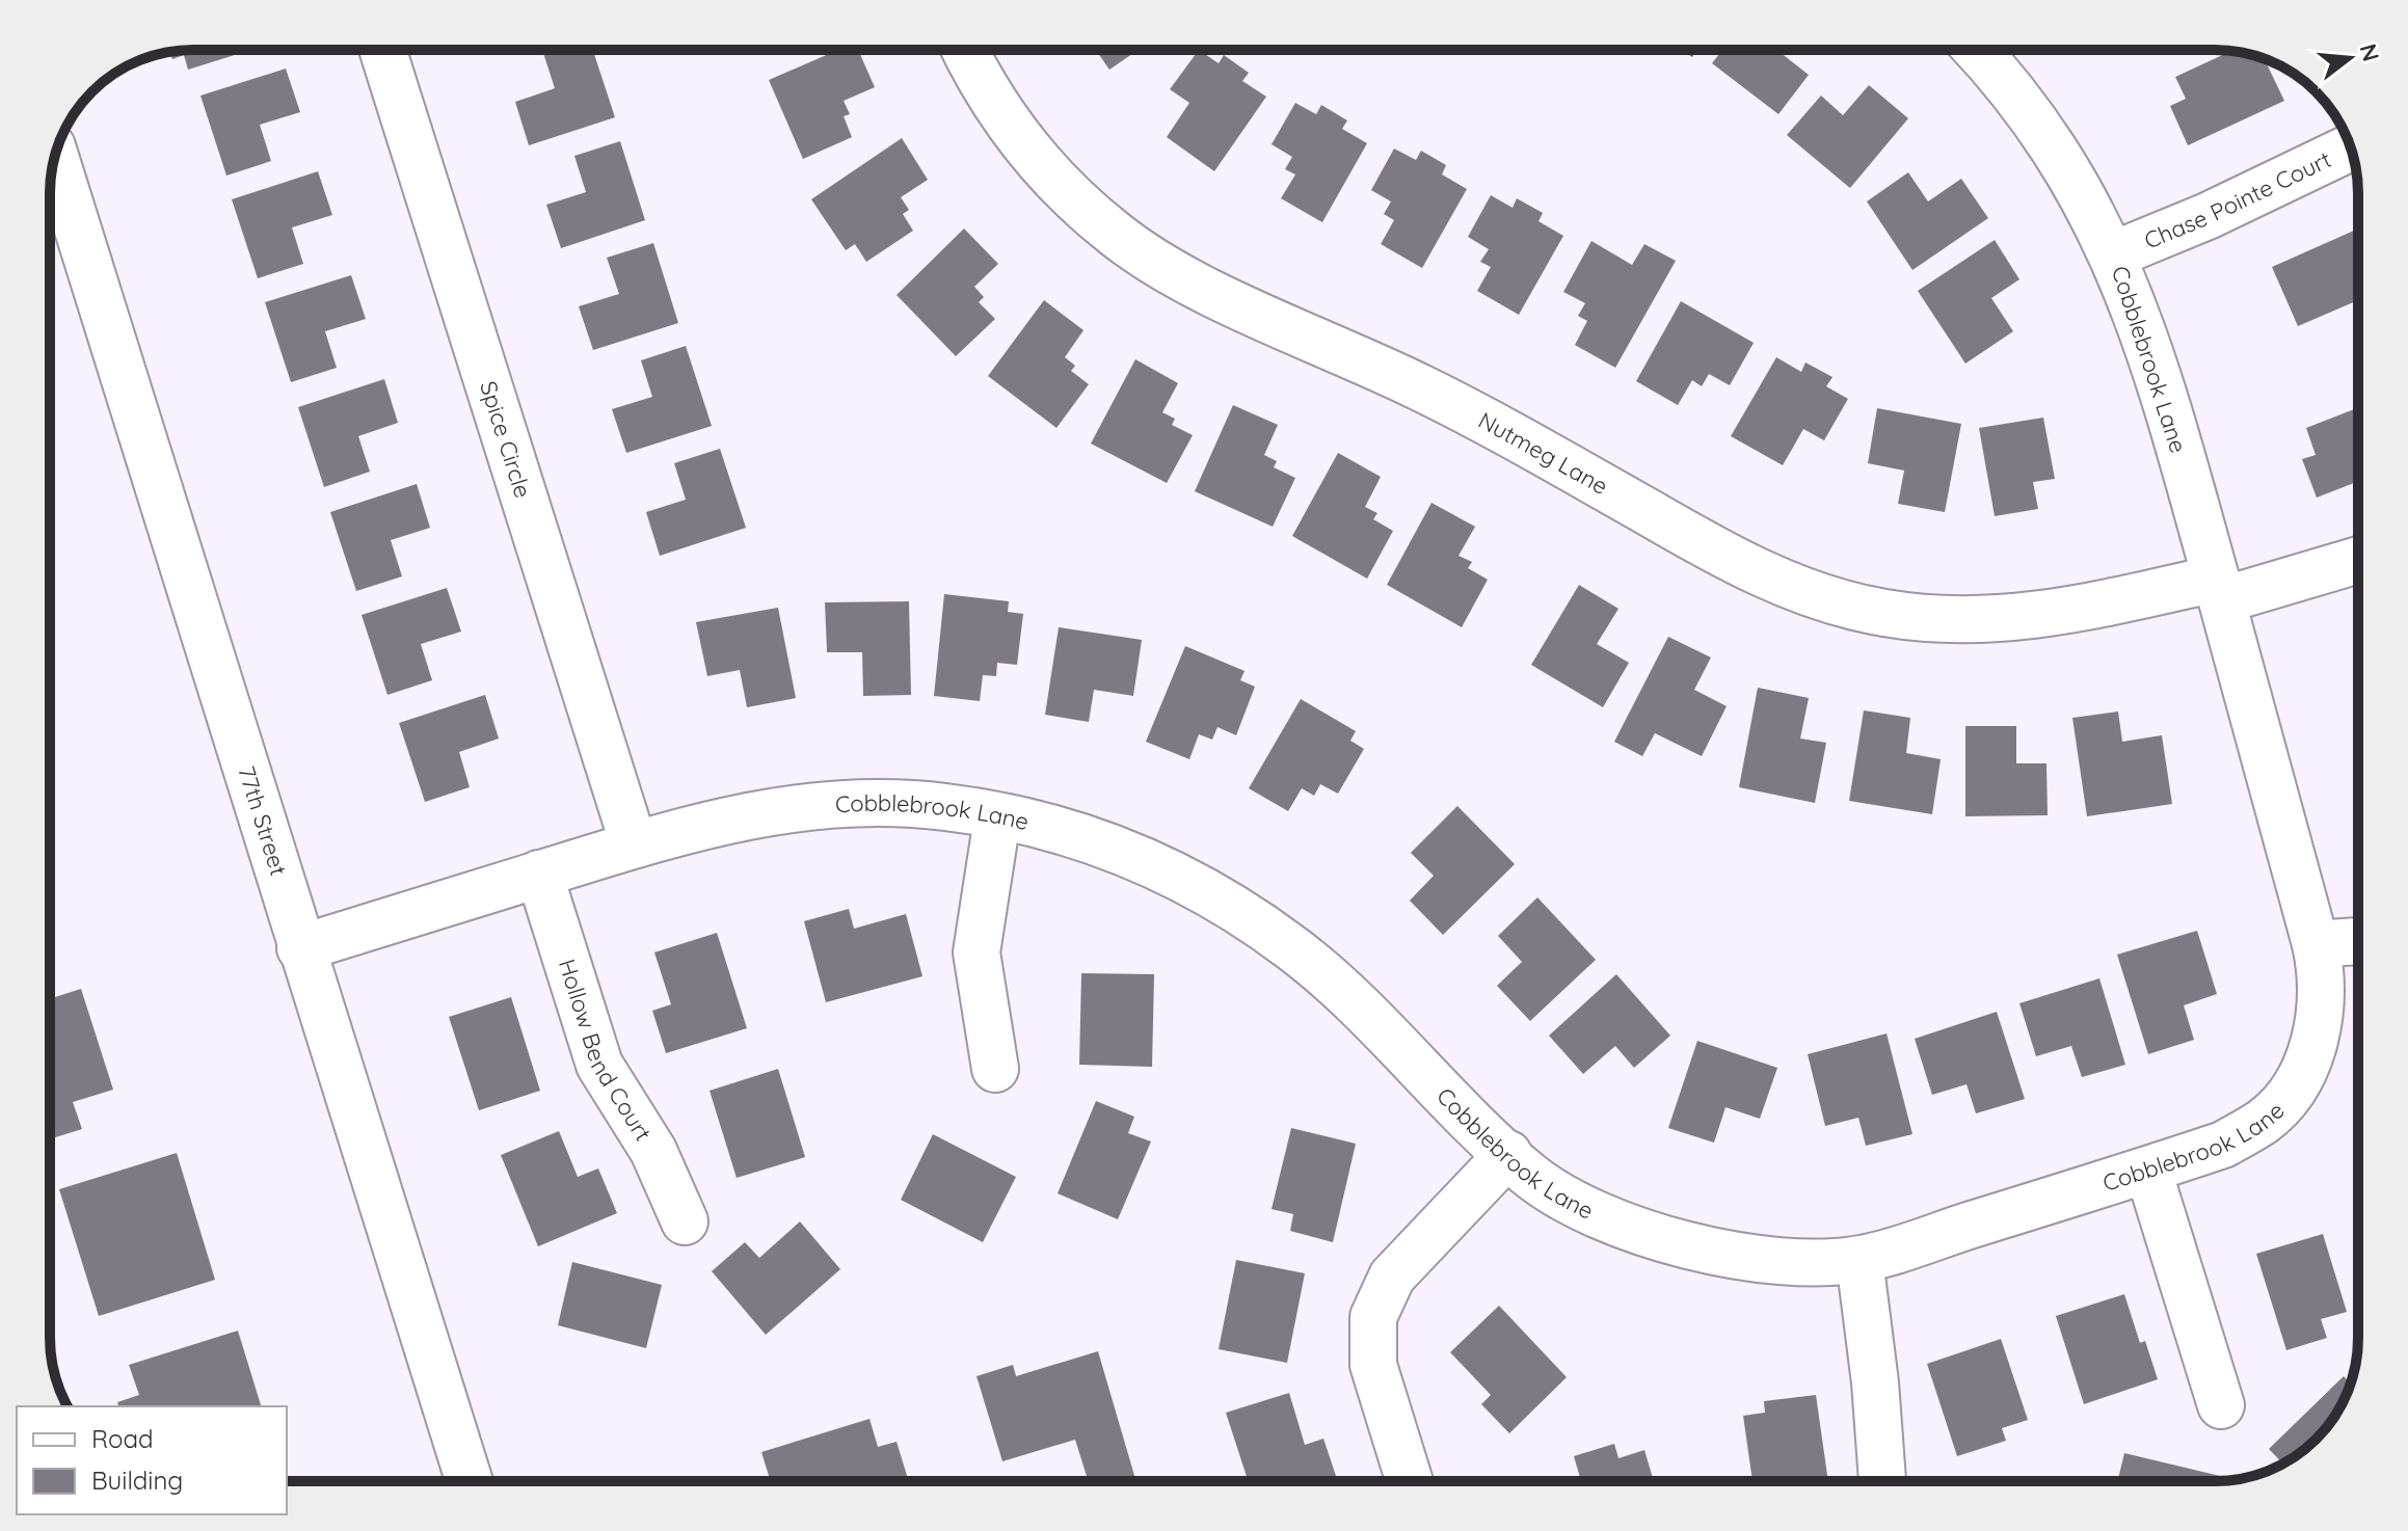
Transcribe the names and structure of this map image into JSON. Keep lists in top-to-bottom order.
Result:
{
  "streets": {
    "street": [
      "Chase Pointe Court",
      "Cobblebrook Lane",
      "Spice Circle",
      "Nutmeg Lane",
      "77th Street",
      "Hollow Bend Court"
    ]
  },
  "crossings": [
    ["Chase Pointe Court", "Cobblebrook Lane"],
    ["Cobblebrook Lane", "Spice Circle"],
    ["Cobblebrook Lane", "Nutmeg Lane"],
    ["Cobblebrook Lane", "77th Street"],
    ["Cobblebrook Lane", "Hollow Bend Court"]
  ],
  "legend": ["Road", "Building"],
  "north": "right"
}
